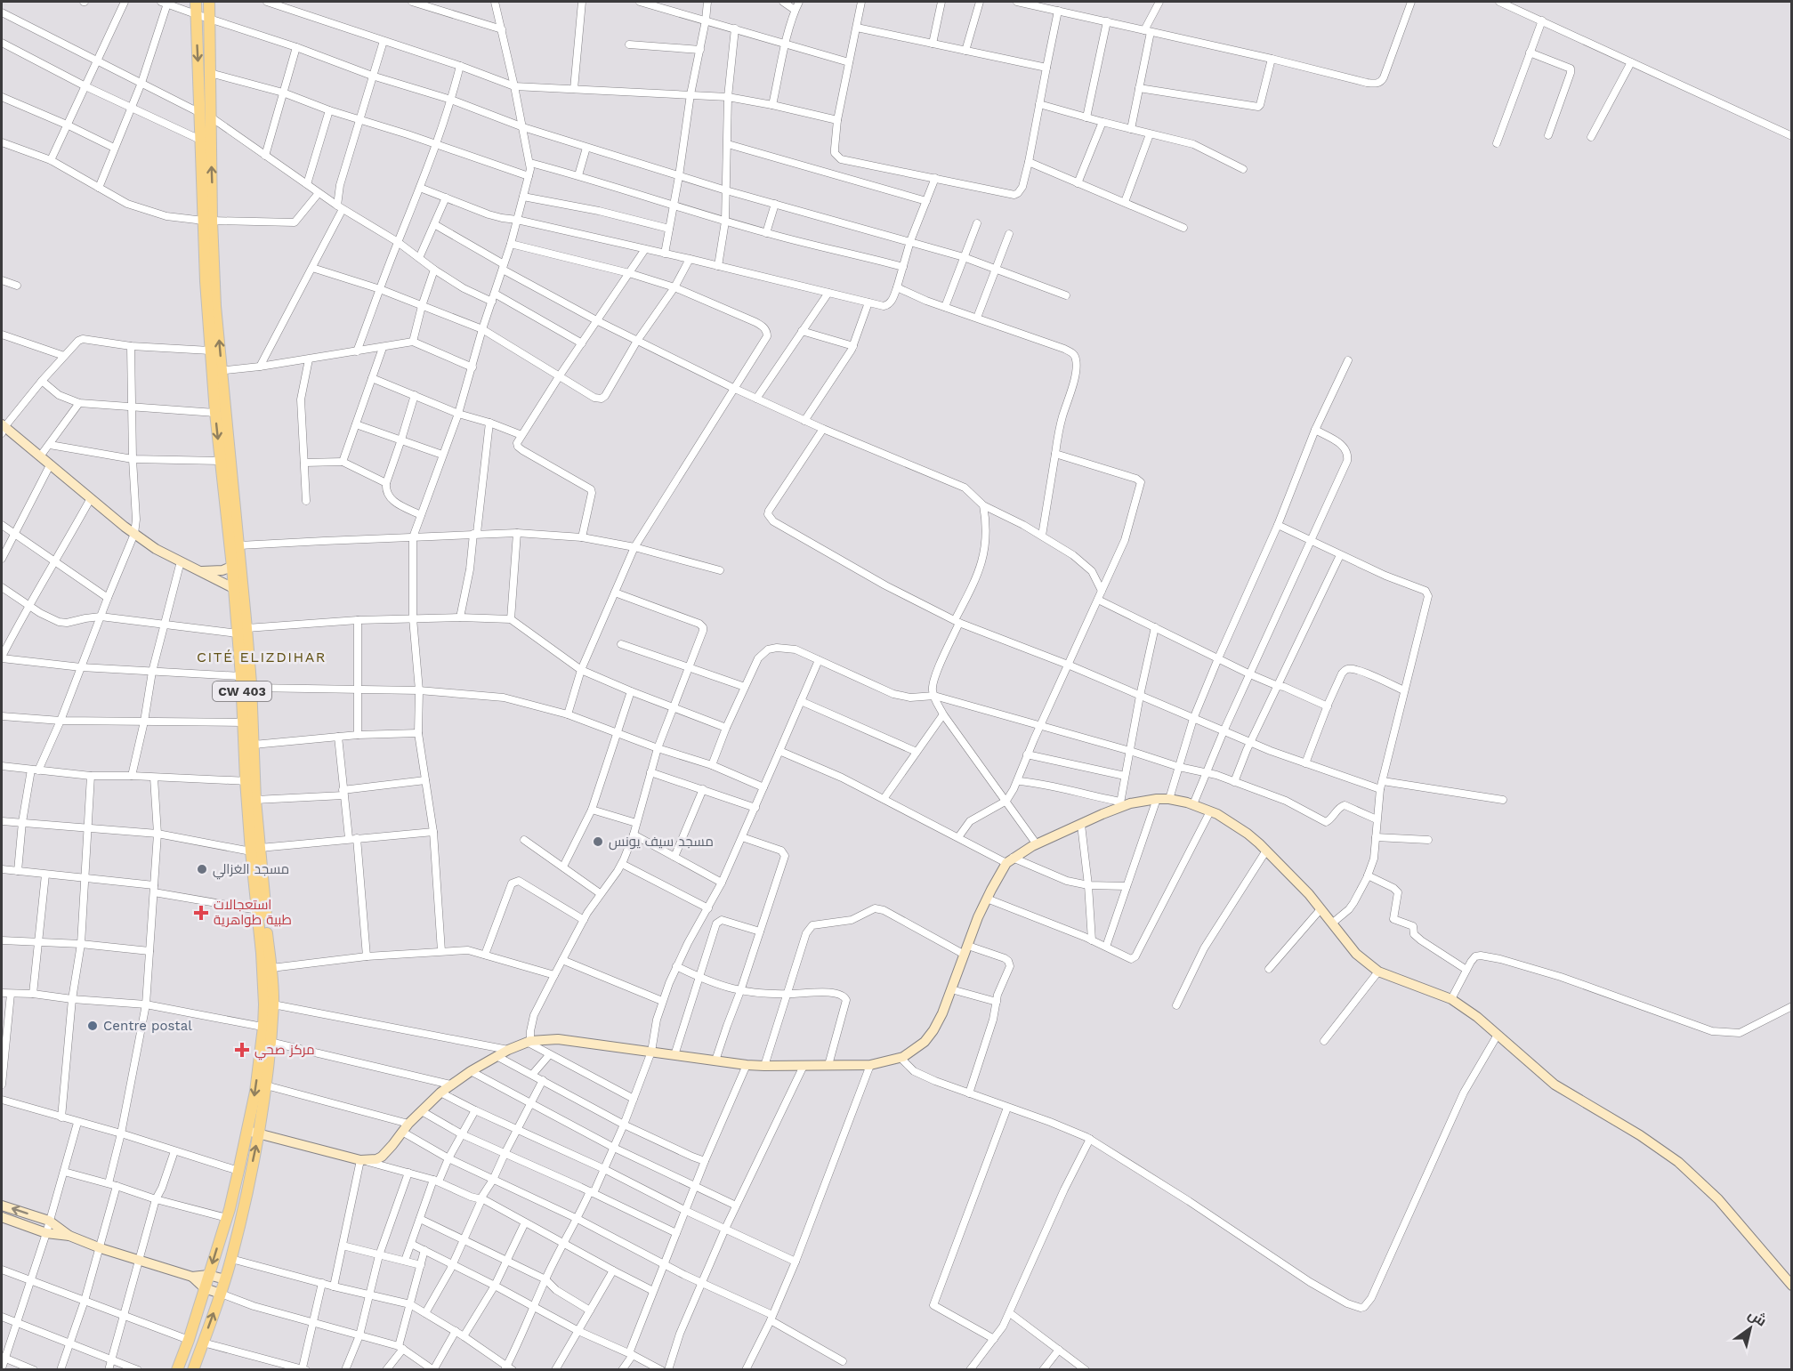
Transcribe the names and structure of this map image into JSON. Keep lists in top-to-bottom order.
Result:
{
  "streets": {
    "main road": ["CW 403"]
  },
  "districts": ["CITÉ ELIZDIHAR"],
  "places": {
    "other": ["مسجد سيف يونس", "مسجد الغزالي", "Centre postal"],
    "health": ["استعجالات طبية طواهرية", "مركز صحي"]
  },
  "north": "top right"
}
